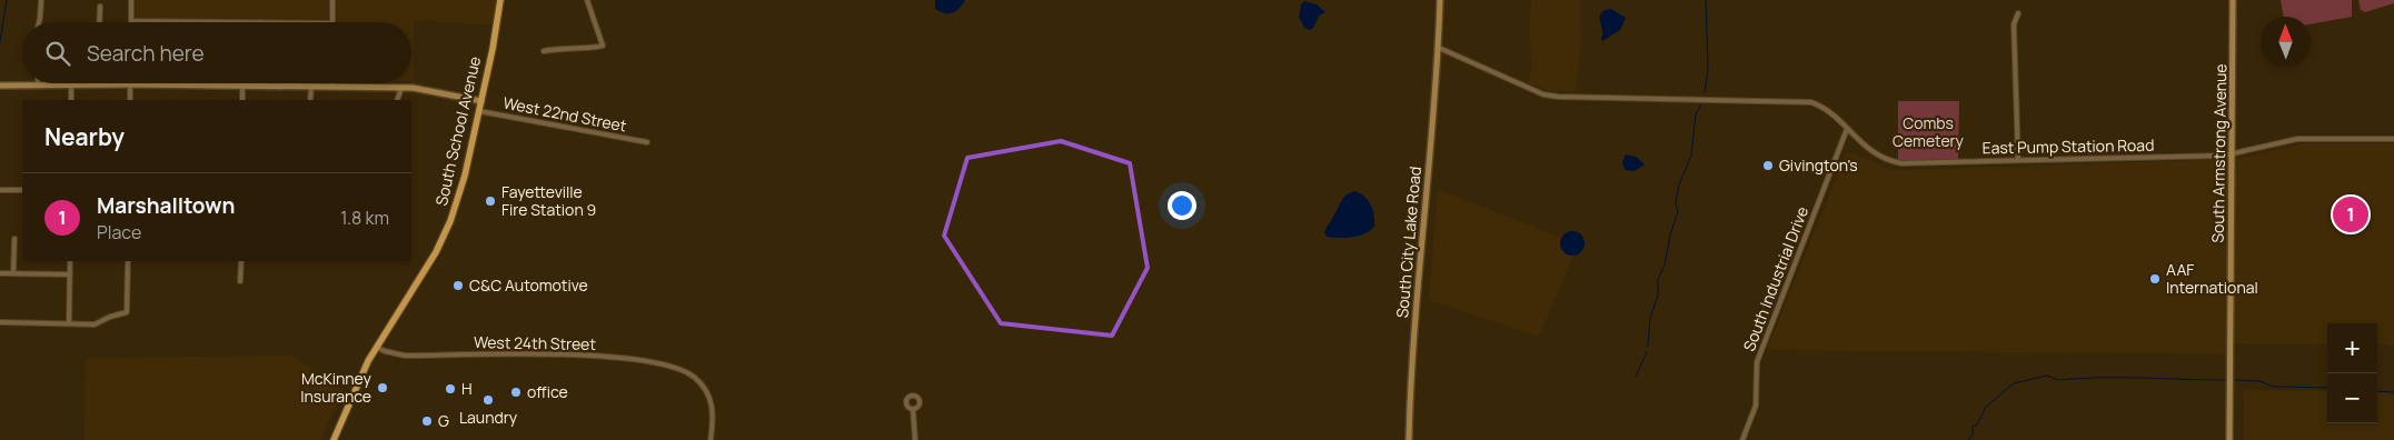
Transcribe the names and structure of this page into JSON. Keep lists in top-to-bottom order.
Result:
{
  "streets": {
    "main road": ["South School Avenue"],
    "street": [
      "West 22nd Street",
      "East Pump Station Road",
      "South Armstrong Avenue",
      "South City Lake Road",
      "South Industrial Drive",
      "West 24th Street"
    ]
  },
  "crossings": [
    ["West 22nd Street", "South School Avenue"],
    ["South School Avenue", "West 24th Street"],
    ["East Pump Station Road", "South Armstrong Avenue"],
    ["East Pump Station Road", "South City Lake Road"],
    ["East Pump Station Road", "South Industrial Drive"]
  ],
  "parks": ["Combs Cemetery"],
  "places": [
    "Givington's",
    "Fayetteville Fire Station 9",
    "AAF International",
    "C&C Automotive",
    "McKinney Insurance",
    "H",
    "office",
    "Laundry",
    "G"
  ],
  "north": "top",
  "page": {
    "search": "Search here",
    "heading": "Nearby",
    "list": [
      {
        "mark": "1",
        "name": "Marshalltown",
        "note": "Place",
        "value": "1.8 km"
      }
    ],
    "pins": "1",
    "map_buttons": ["+", "−"]
  }
}
